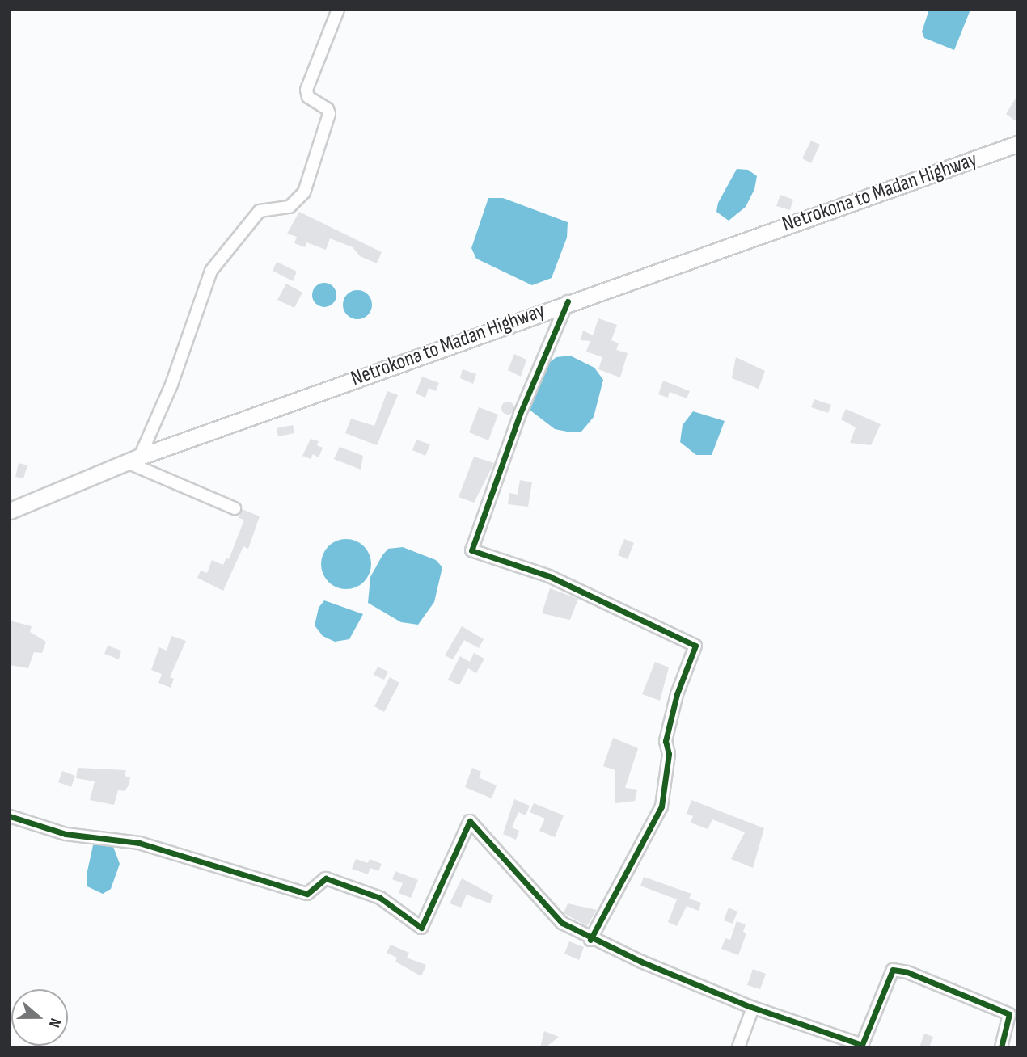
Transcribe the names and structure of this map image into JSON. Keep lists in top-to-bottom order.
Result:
{
  "streets": {
    "main road": ["Netrokona to Madan Highway"]
  },
  "north": "right"
}
